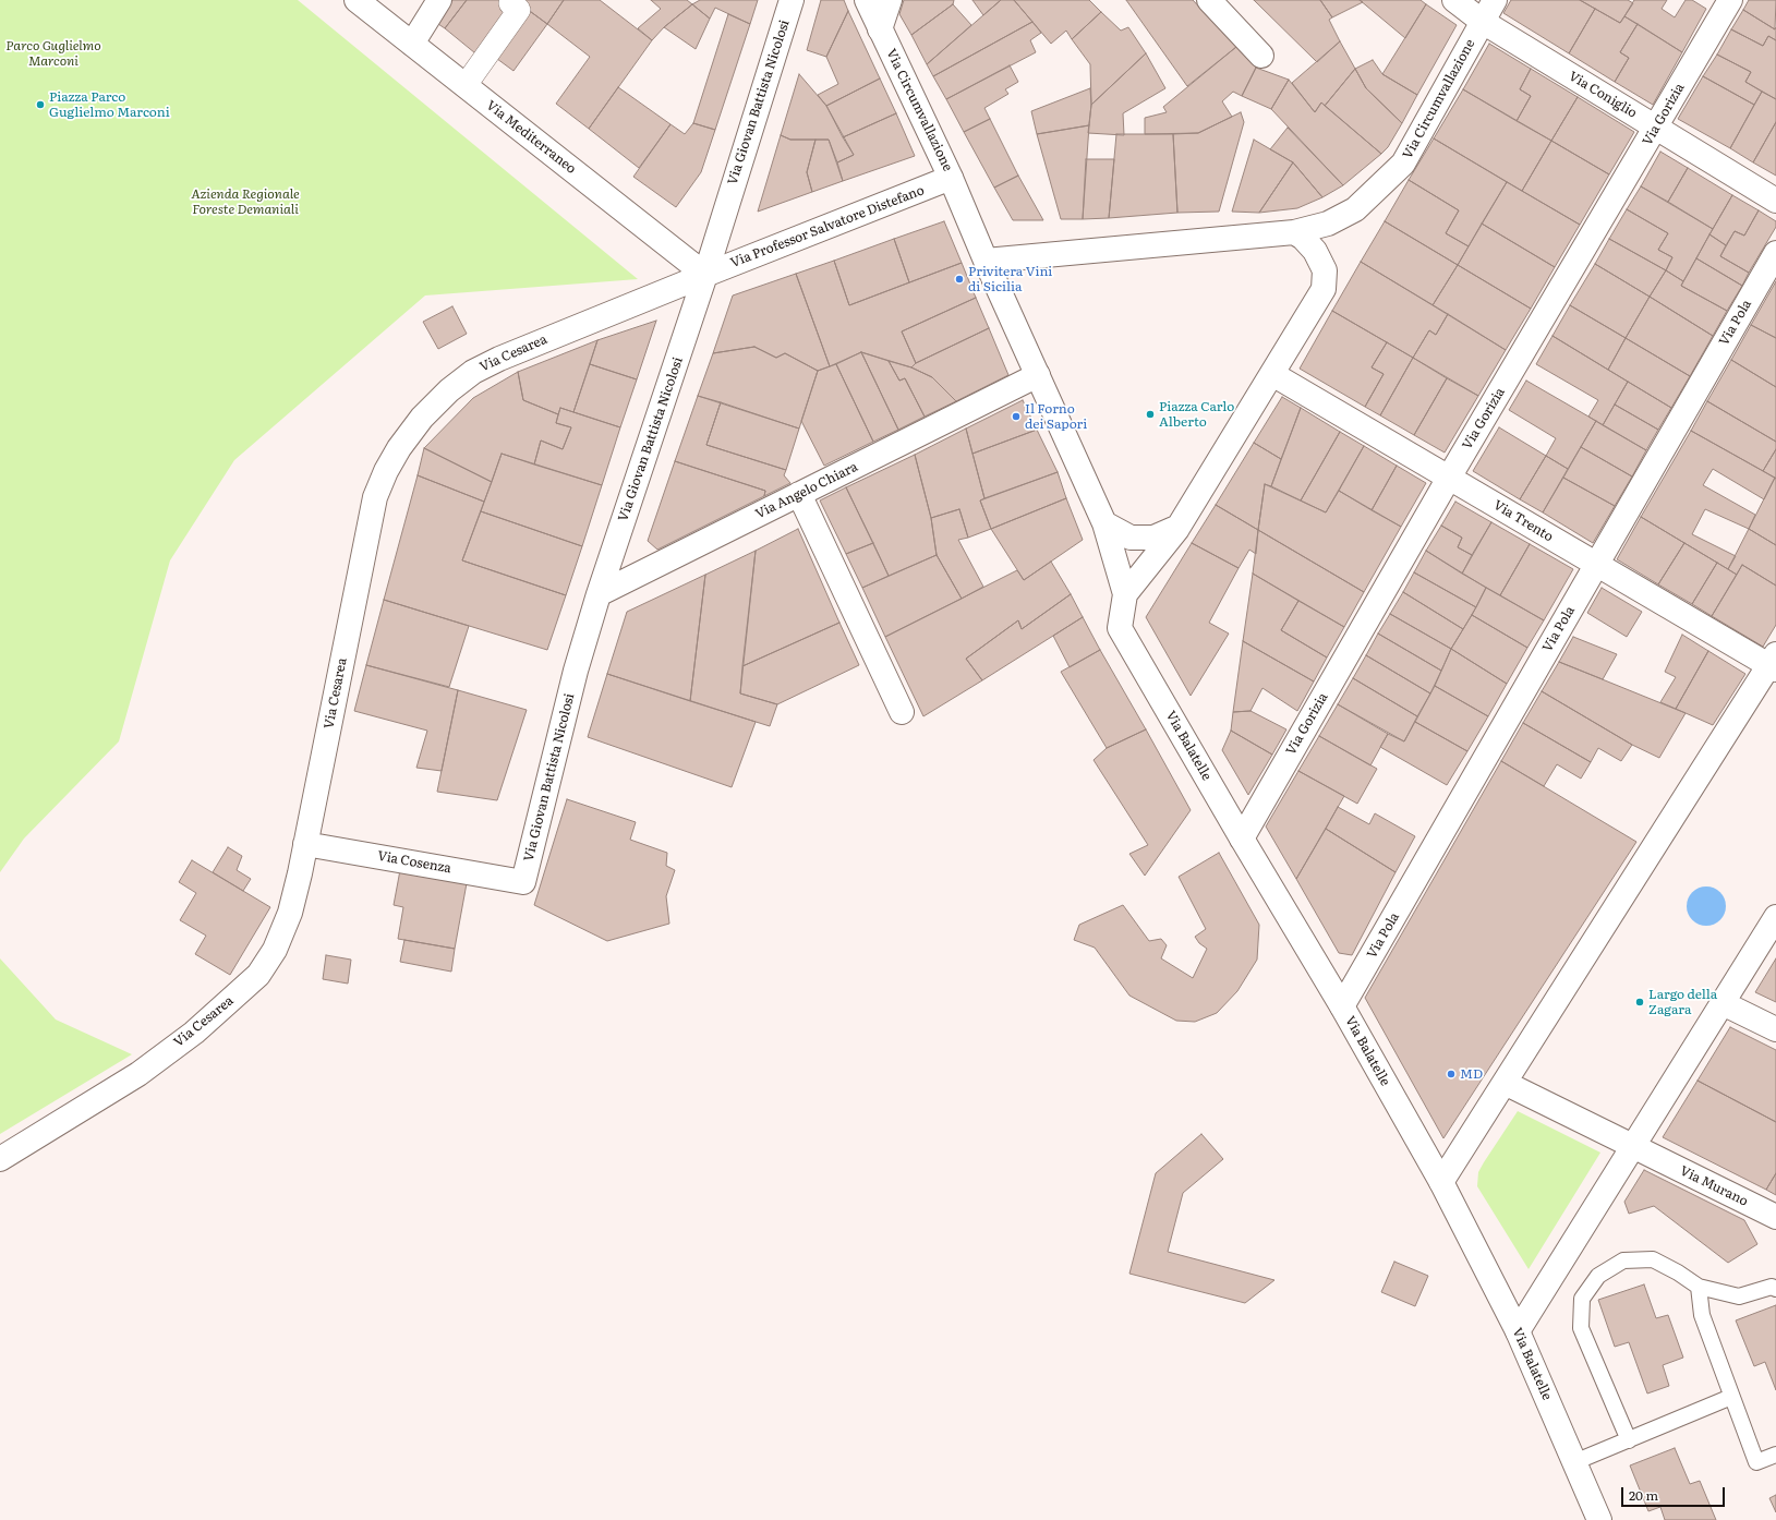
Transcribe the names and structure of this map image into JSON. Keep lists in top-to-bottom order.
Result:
{
  "streets": {
    "street": [
      "Via Coniglio",
      "Via Circumvallazione",
      "Via Giovan Battista Nicolosi",
      "Via Gorizia",
      "Via Mediterraneo",
      "Via Professor Salvatore Distefano",
      "Via Pola",
      "Via Cesarea",
      "Via Angelo Chiara",
      "Via Trento",
      "Via Balatelle",
      "Via Cosenza",
      "Via Murano"
    ]
  },
  "crossings": [
    ["Via Coniglio", "Via Circumvallazione"],
    ["Via Coniglio", "Via Gorizia"],
    ["Via Circumvallazione", "Via Professor Salvatore Distefano"],
    ["Via Circumvallazione", "Via Angelo Chiara"],
    ["Via Circumvallazione", "Via Balatelle"],
    ["Via Giovan Battista Nicolosi", "Via Mediterraneo"],
    ["Via Giovan Battista Nicolosi", "Via Professor Salvatore Distefano"],
    ["Via Giovan Battista Nicolosi", "Via Cesarea"],
    ["Via Giovan Battista Nicolosi", "Via Angelo Chiara"],
    ["Via Giovan Battista Nicolosi", "Via Cosenza"],
    ["Via Gorizia", "Via Trento"],
    ["Via Gorizia", "Via Balatelle"],
    ["Via Mediterraneo", "Via Professor Salvatore Distefano"],
    ["Via Mediterraneo", "Via Cesarea"],
    ["Via Professor Salvatore Distefano", "Via Cesarea"],
    ["Via Pola", "Via Trento"],
    ["Via Pola", "Via Balatelle"],
    ["Via Cesarea", "Via Cosenza"]
  ],
  "parks": ["Parco Guglielmo Marconi", "Azienda Regionale Foreste Demaniali"],
  "places": [
    "Piazza Parco Guglielmo Marconi",
    "Privitera Vini di Sicilia",
    "Piazza Carlo Alberto",
    "Il Forno dei Sapori",
    "Largo della Zagara",
    "MD"
  ],
  "scale_bar": "20 m"
}
